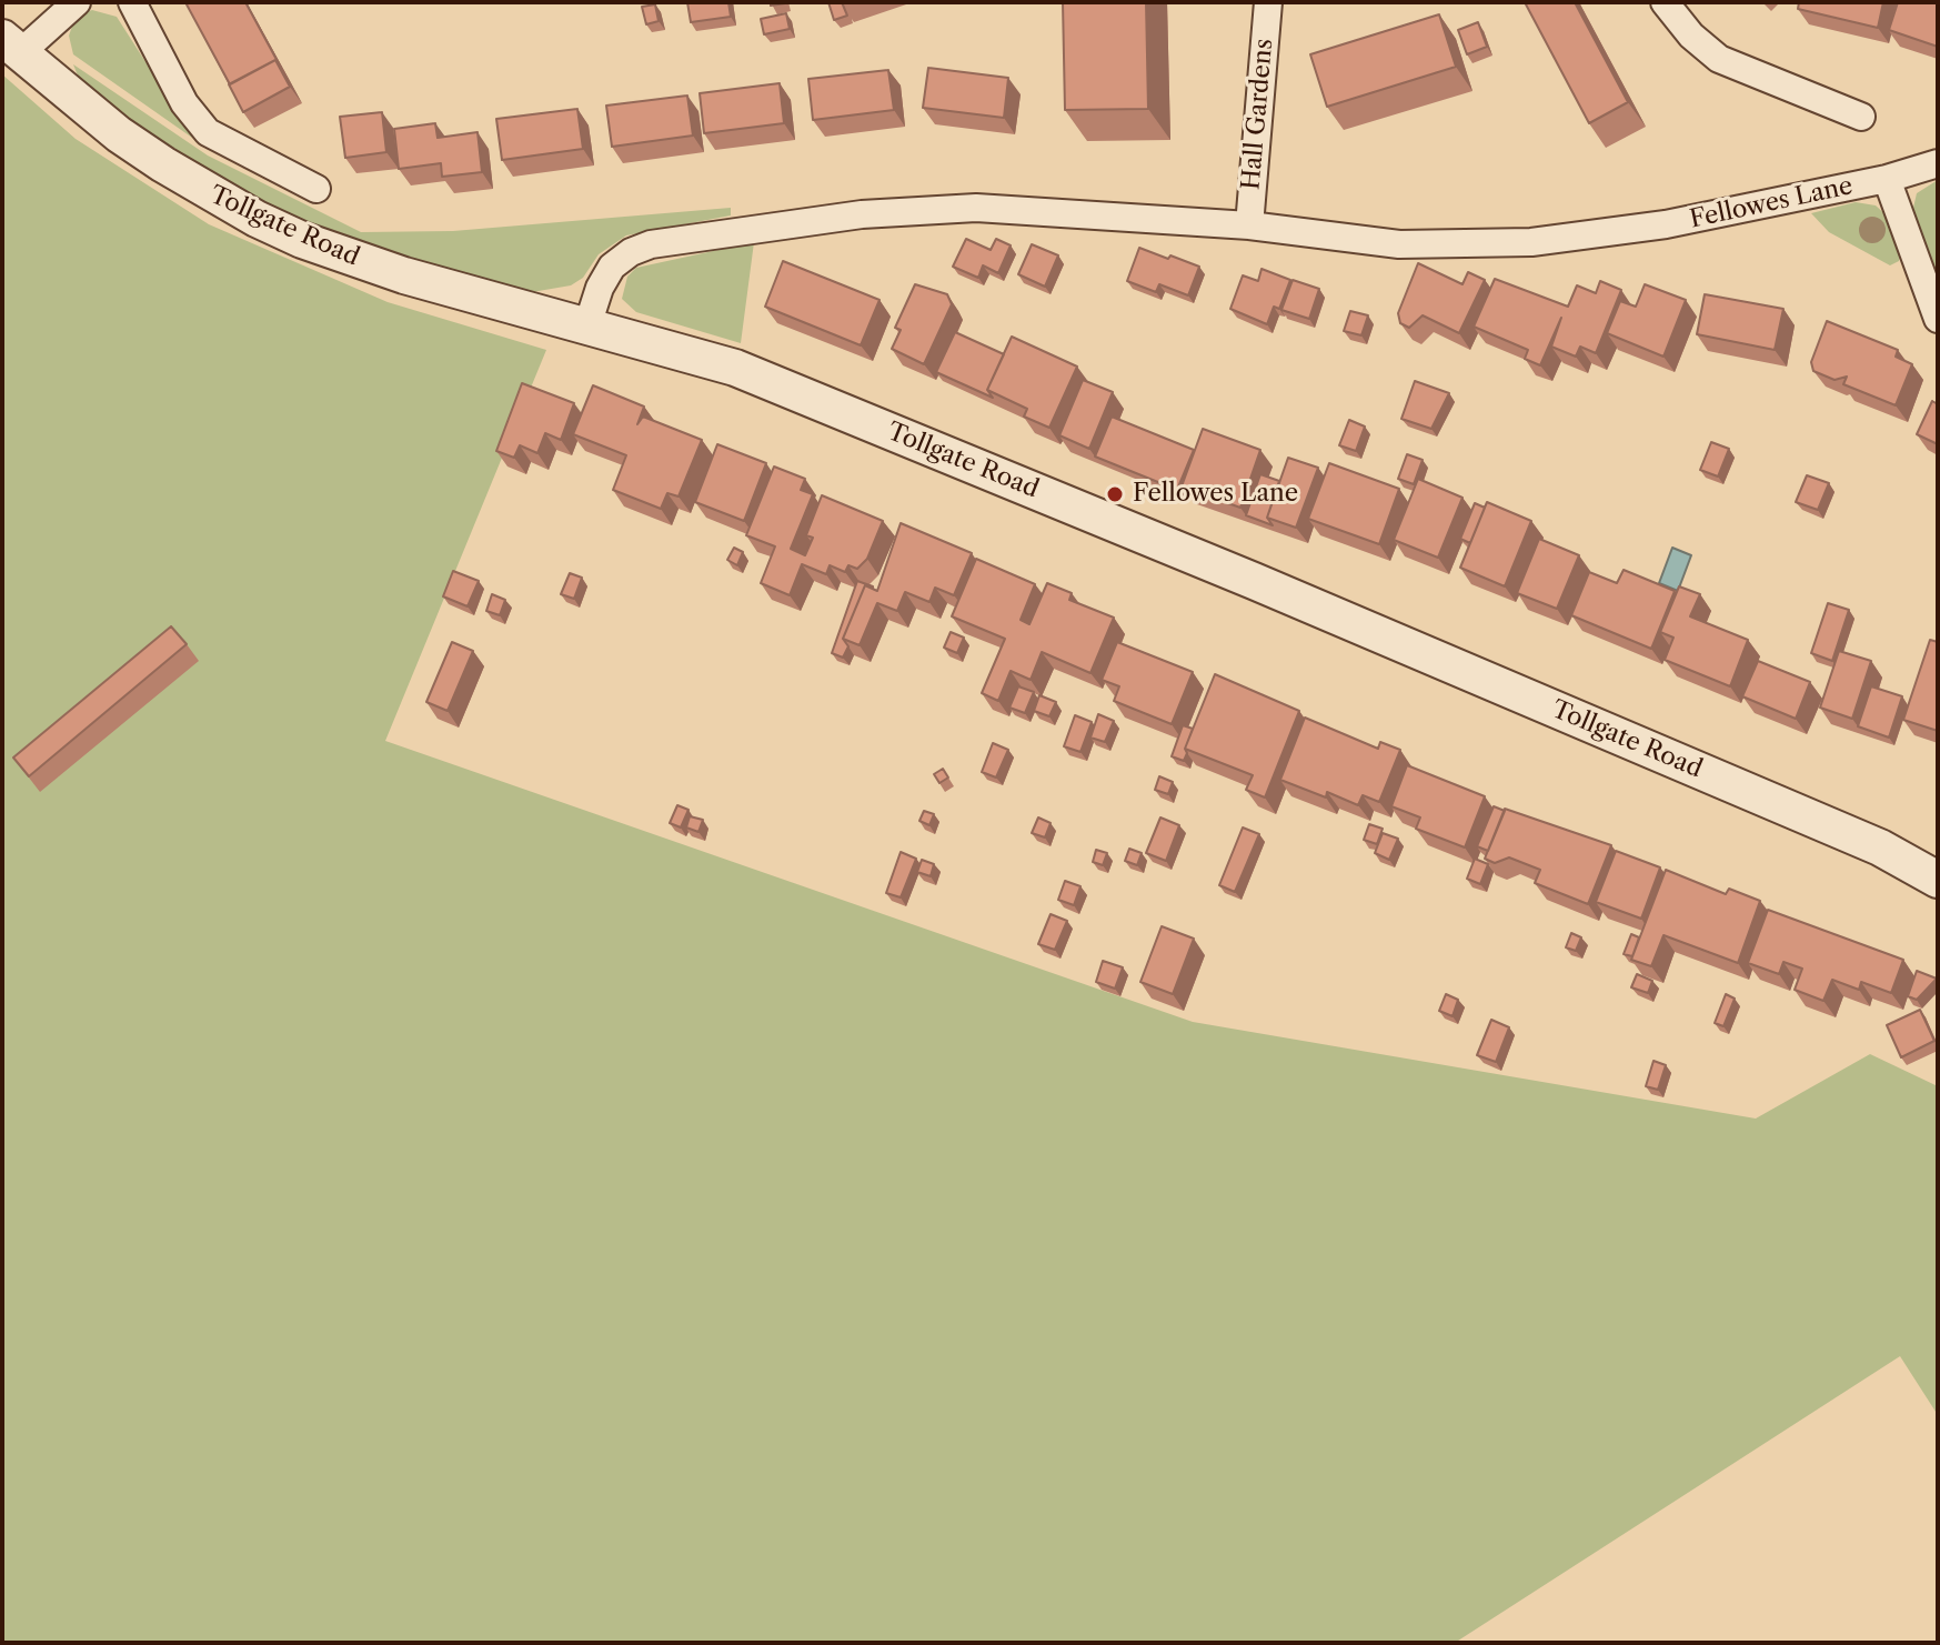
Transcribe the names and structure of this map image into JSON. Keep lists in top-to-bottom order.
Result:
{
  "streets": {
    "street": ["Hall Gardens", "Fellowes Lane", "Tollgate Road"]
  },
  "crossings": [
    ["Hall Gardens", "Fellowes Lane"],
    ["Fellowes Lane", "Tollgate Road"]
  ],
  "places": ["Fellowes Lane"]
}
